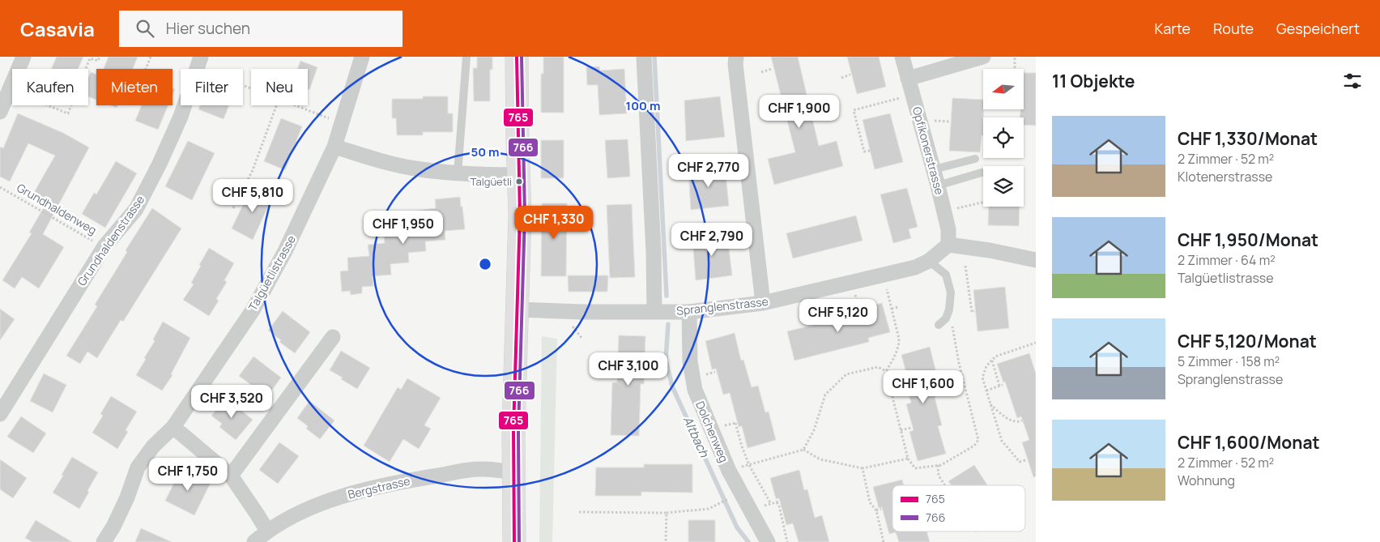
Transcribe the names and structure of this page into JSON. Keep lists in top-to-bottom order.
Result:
{
  "streets": {
    "street": [
      "Opfikonerstrasse",
      "Grundhaldenstrasse",
      "Talgüetlistrasse",
      "Spranglenstrasse",
      "Dolchenweg",
      "Bergstrasse"
    ],
    "path": ["Grundhaldenweg"]
  },
  "crossings": [
    ["Opfikonerstrasse", "Spranglenstrasse"],
    ["Grundhaldenweg", "Grundhaldenstrasse"],
    ["Spranglenstrasse", "Dolchenweg"]
  ],
  "water": ["Altbach"],
  "places": ["Talgüetli"],
  "lines": ["transit line 765", "transit line 766"],
  "legend": ["765", "766"],
  "north": "left",
  "page": {
    "header": "Casavia",
    "search": "Hier suchen",
    "nav": ["Karte", "Route", "Gespeichert"],
    "heading": "11 Objekte",
    "chip": [
      "Kaufen",
      "Mieten",
      "Filter",
      "Neu"
    ],
    "price": [
      "CHF 1,900",
      "CHF 2,770",
      "CHF 5,810",
      "CHF 1,330",
      "CHF 1,950",
      "CHF 2,790",
      "CHF 5,120",
      "CHF 3,100",
      "CHF 1,600",
      "CHF 3,520",
      "CHF 1,750"
    ],
    "list": [
      {
        "name": "CHF 1,330/Monat",
        "note": "2 Zimmer · 52 m² · Klotenerstrasse"
      },
      {
        "name": "CHF 1,950/Monat",
        "note": "2 Zimmer · 64 m² · Talgüetlistrasse"
      },
      {
        "name": "CHF 5,120/Monat",
        "note": "5 Zimmer · 158 m² · Spranglenstrasse"
      },
      {
        "name": "CHF 1,600/Monat",
        "note": "2 Zimmer · 52 m² · Wohnung"
      }
    ]
  },
  "rings": ["100 m", "50 m"]
}
